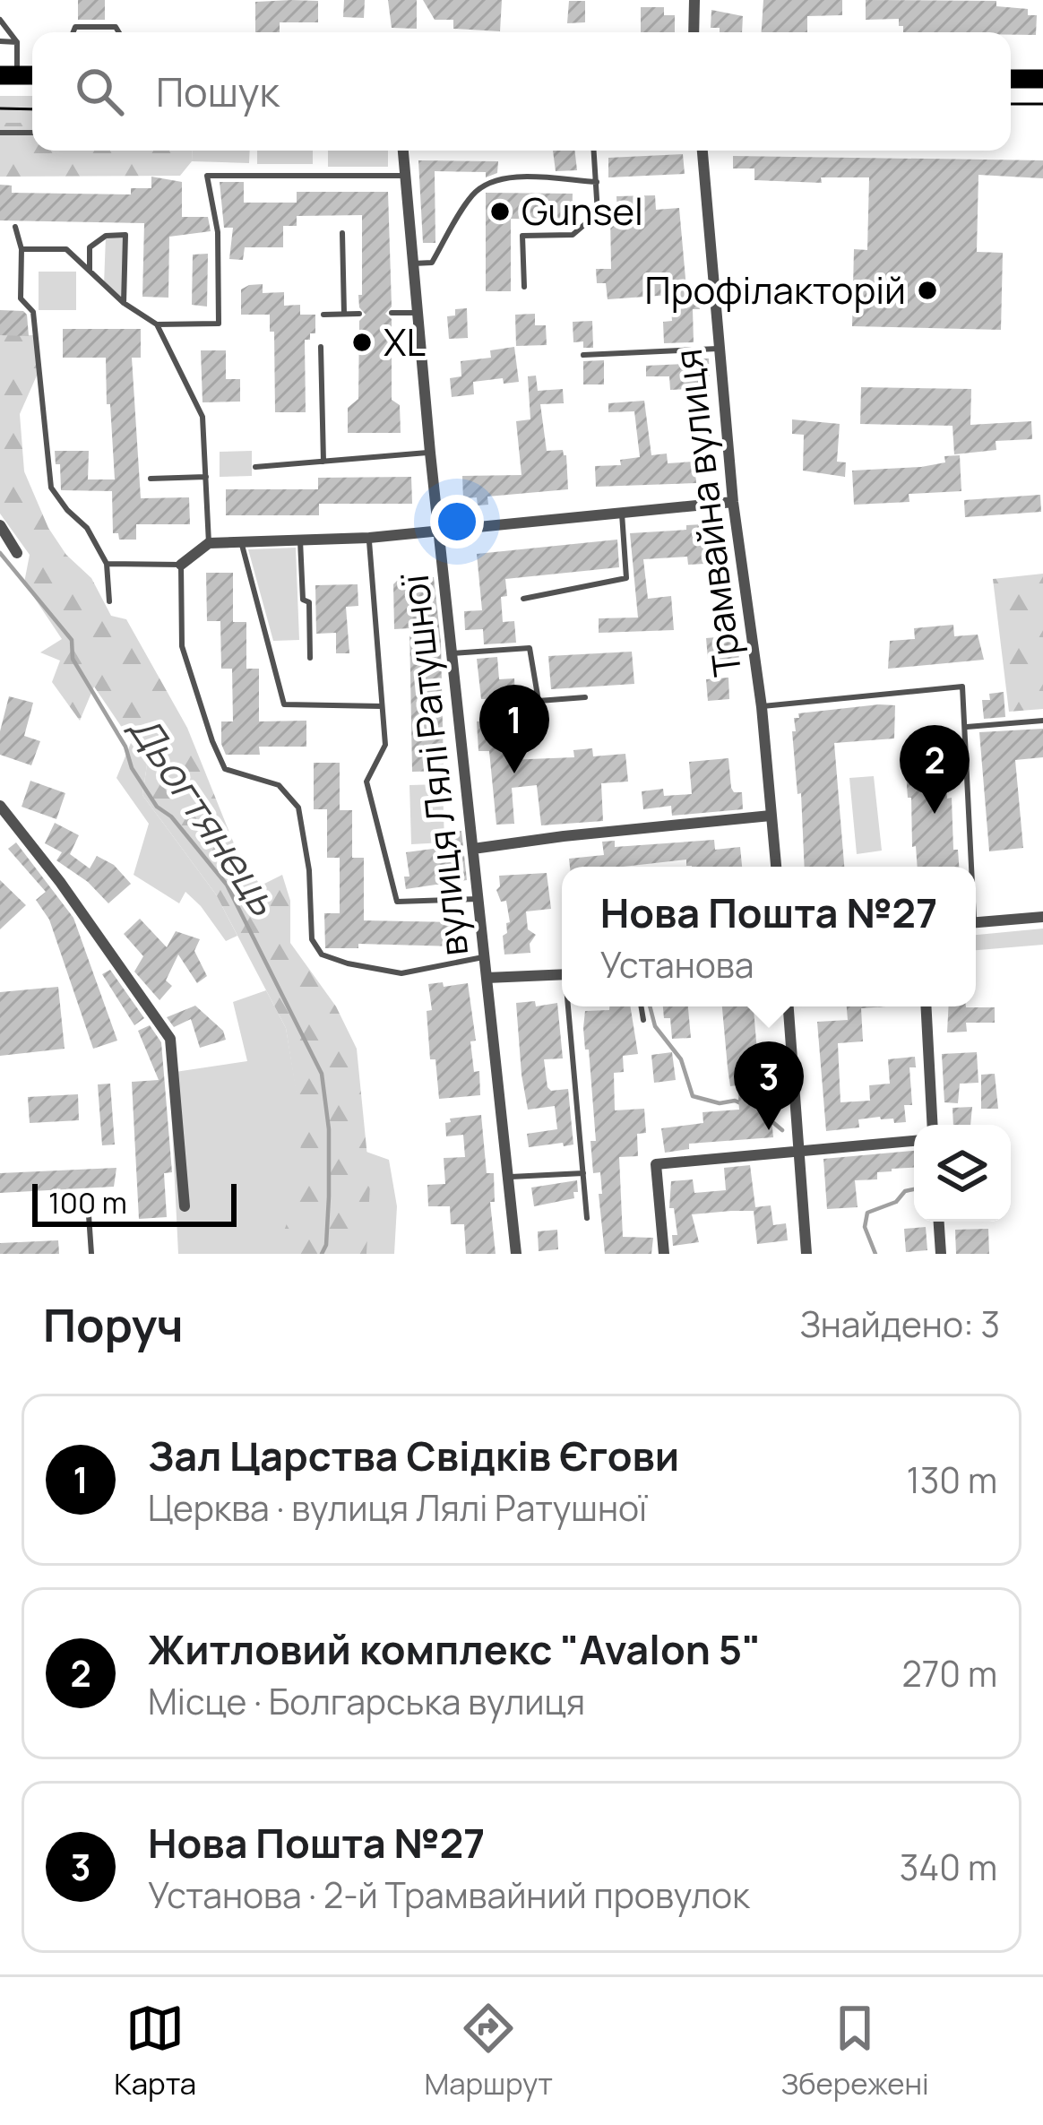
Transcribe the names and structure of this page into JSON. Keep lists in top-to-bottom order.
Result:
{
  "streets": {
    "street": ["Трамвайна вулиця", "вулиця Лялі Ратушної"]
  },
  "water": ["Дьогтянець"],
  "places": ["Gunsel", "Профілакторій", "XL"],
  "scale_bar": "100 m",
  "page": {
    "search": "Пошук",
    "pins": ["1", "2", "3"],
    "popup": ["Нова Пошта №27", "Установа"],
    "scale": "100 m",
    "heading": ["Поруч", "Знайдено: 3"],
    "list": [
      {
        "mark": "1",
        "name": "Зал Царства Свідків Єгови",
        "note": "Церква · вулиця Лялі Ратушної",
        "value": "130 m"
      },
      {
        "mark": "2",
        "name": "Житловий комплекс \"Avalon 5\"",
        "note": "Місце · Болгарська вулиця",
        "value": "270 m"
      },
      {
        "mark": "3",
        "name": "Нова Пошта №27",
        "note": "Установа · 2-й Трамвайний провулок",
        "value": "340 m"
      }
    ],
    "nav": ["Карта", "Маршрут", "Збережені"]
  }
}
